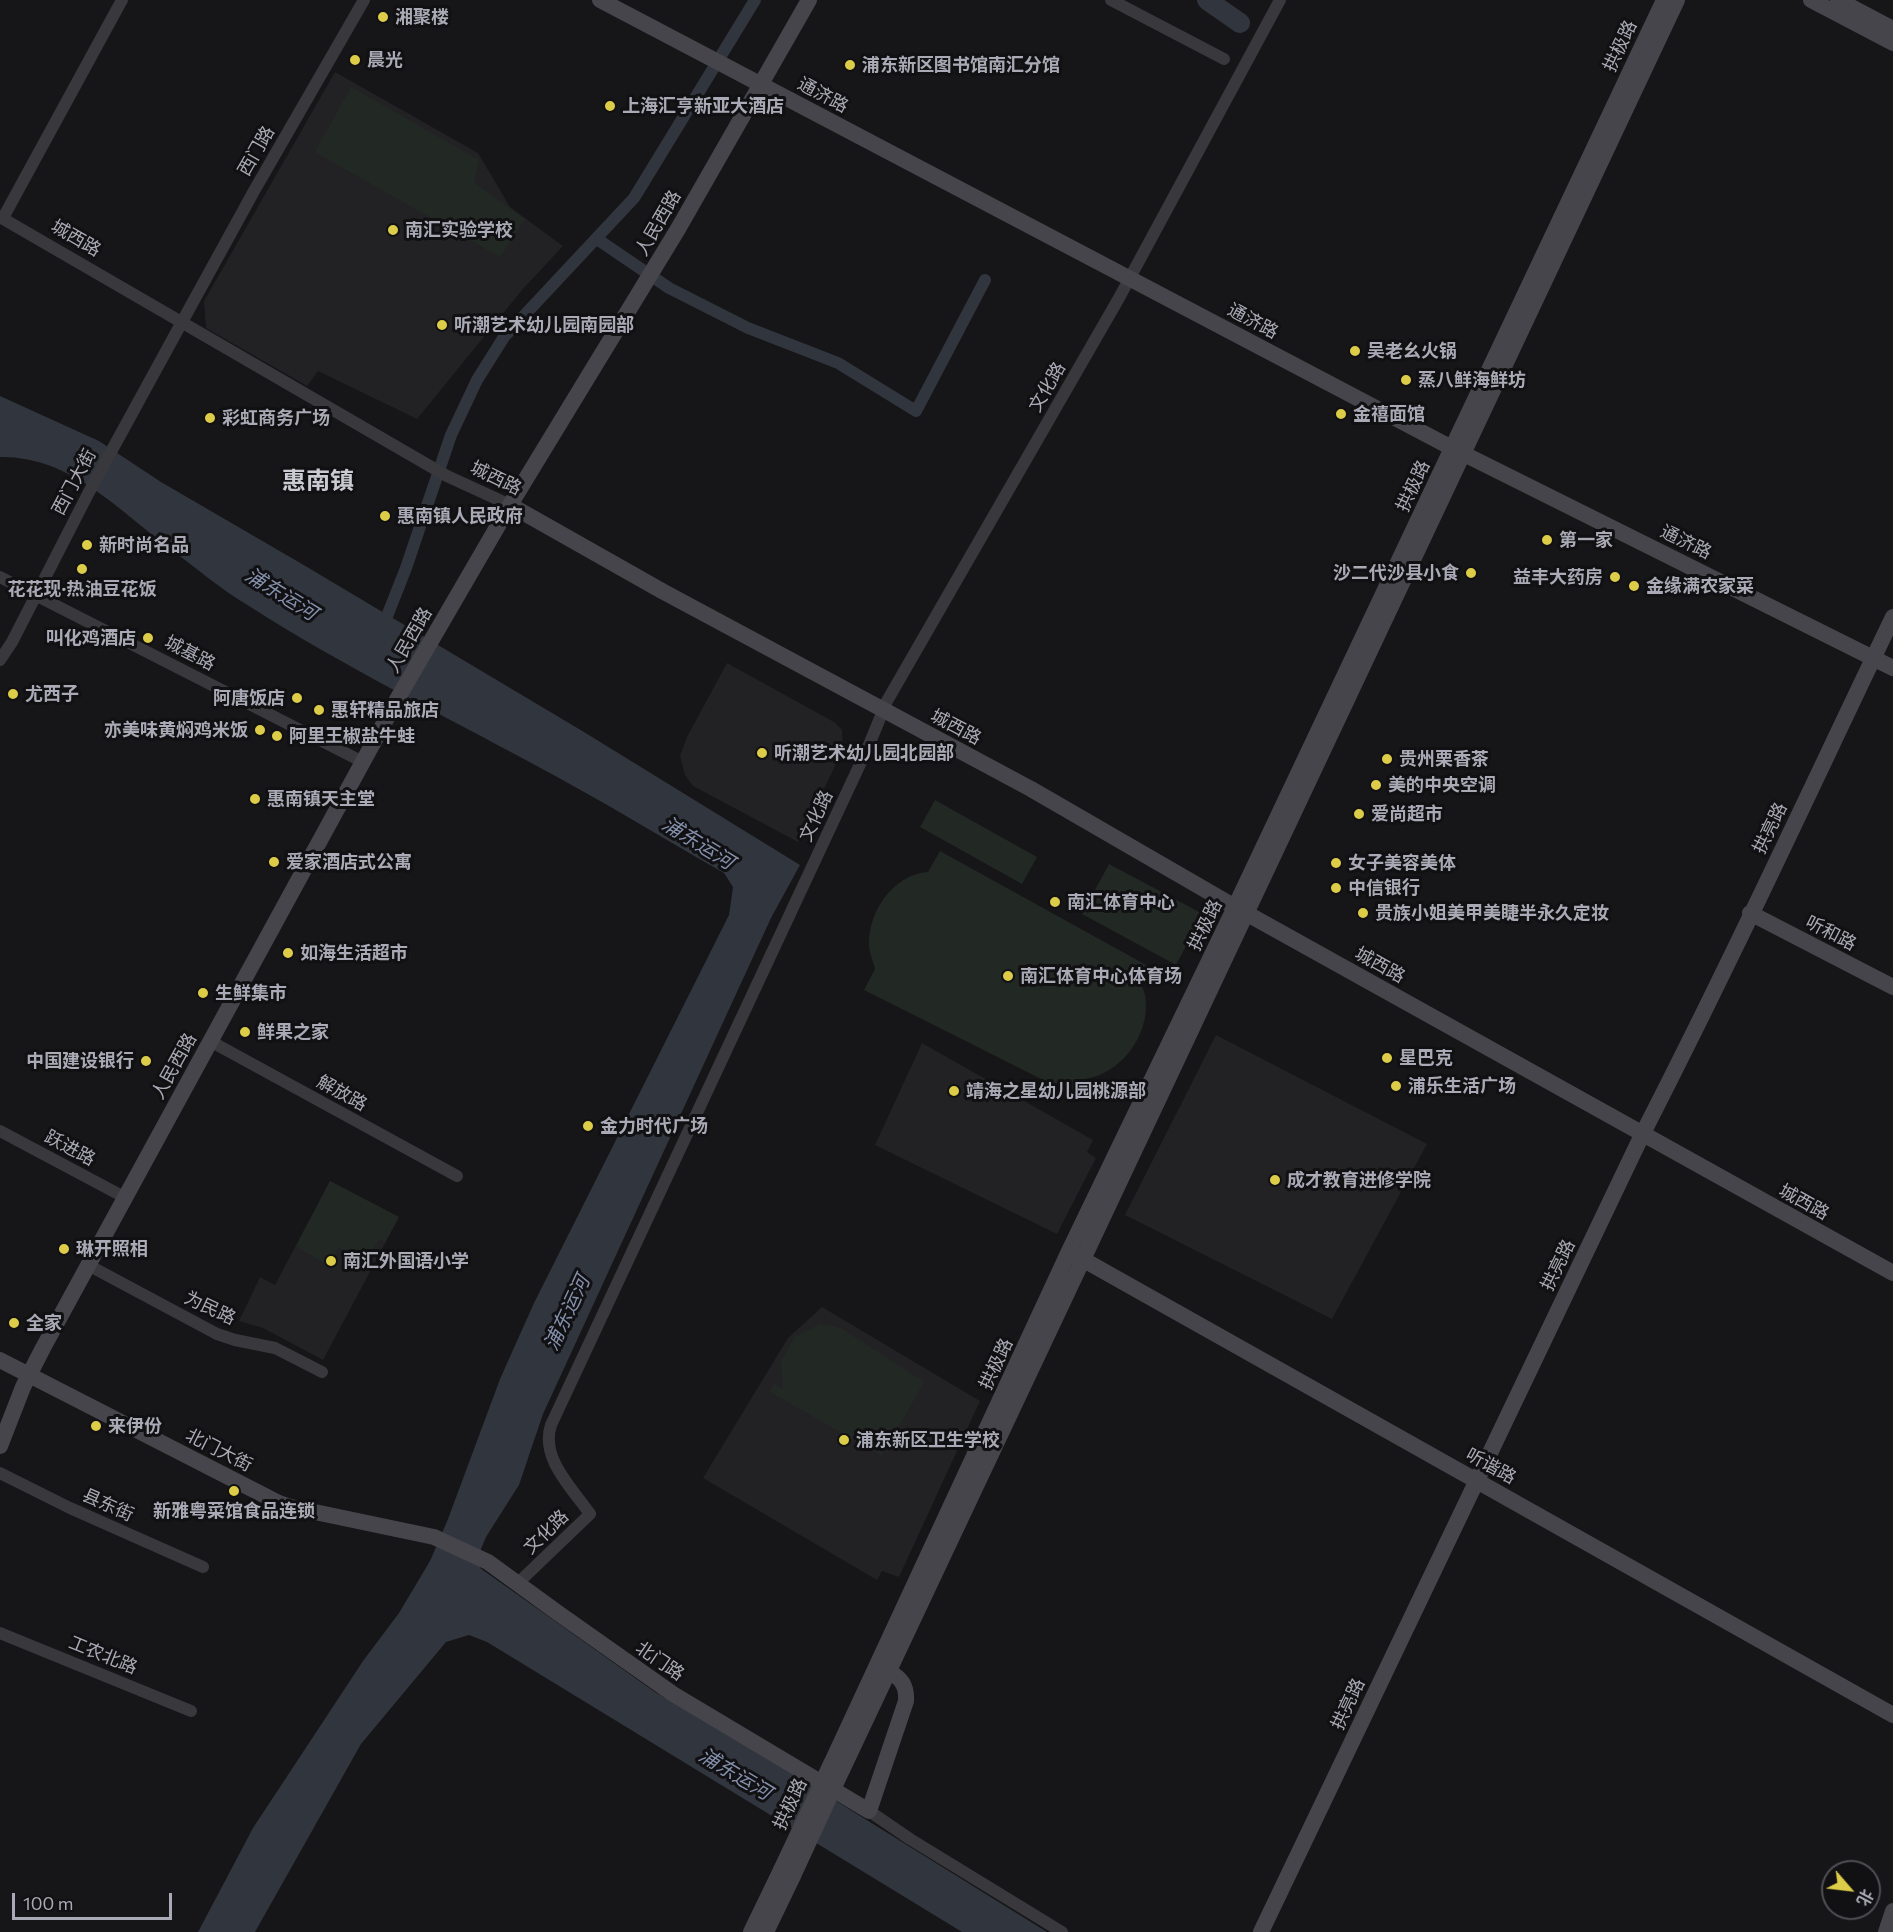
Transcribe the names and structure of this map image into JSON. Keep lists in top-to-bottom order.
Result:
{
  "streets": {
    "street": [
      "拱极路",
      "通济路",
      "西门路",
      "人民西路",
      "城西路",
      "文化路",
      "西门大街",
      "城基路",
      "拱亮路",
      "听和路",
      "解放路",
      "跃进路",
      "为民路",
      "北门大街",
      "听谐路",
      "县东街",
      "工农北路",
      "北门路"
    ]
  },
  "crossings": [
    ["拱极路", "通济路"],
    ["拱极路", "城西路"],
    ["拱极路", "听谐路"],
    ["通济路", "人民西路"],
    ["通济路", "文化路"],
    ["通济路", "拱亮路"],
    ["西门路", "城西路"],
    ["西门路", "西门大街"],
    ["人民西路", "城西路"],
    ["人民西路", "城基路"],
    ["人民西路", "解放路"],
    ["人民西路", "跃进路"],
    ["人民西路", "为民路"],
    ["人民西路", "北门大街"],
    ["城西路", "文化路"],
    ["城西路", "西门大街"],
    ["城西路", "拱亮路"],
    ["文化路", "北门路"],
    ["西门大街", "城基路"],
    ["拱亮路", "听和路"],
    ["拱亮路", "听谐路"],
    ["北门大街", "北门路"]
  ],
  "districts": ["惠南镇"],
  "water": ["浦东运河"],
  "places": [
    "湘聚楼",
    "晨光",
    "浦东新区图书馆南汇分馆",
    "上海汇亨新亚大酒店",
    "南汇实验学校",
    "听潮艺术幼儿园南园部",
    "吴老幺火锅",
    "蒸八鲜海鲜坊",
    "金禧面馆",
    "彩虹商务广场",
    "惠南镇人民政府",
    "第一家",
    "新时尚名品",
    "花花现·热油豆花饭",
    "沙二代沙县小食",
    "益丰大药房",
    "金缘满农家菜",
    "叫化鸡酒店",
    "尤西子",
    "阿唐饭店",
    "惠轩精品旅店",
    "亦美味黄焖鸡米饭",
    "阿里王椒盐牛蛙",
    "听潮艺术幼儿园北园部",
    "贵州栗香茶",
    "美的中央空调",
    "惠南镇天主堂",
    "爱尚超市",
    "爱家酒店式公寓",
    "女子美容美体",
    "中信银行",
    "南汇体育中心",
    "贵族小姐美甲美睫半永久定妆",
    "如海生活超市",
    "南汇体育中心体育场",
    "生鲜集市",
    "鲜果之家",
    "星巴克",
    "中国建设银行",
    "浦乐生活广场",
    "靖海之星幼儿园桃源部",
    "金力时代广场",
    "成才教育进修学院",
    "琳开照相",
    "南汇外国语小学",
    "全家",
    "来伊份",
    "浦东新区卫生学校",
    "新雅粤菜馆食品连锁"
  ],
  "scale_bar": "100 m",
  "north": "bottom right"
}
